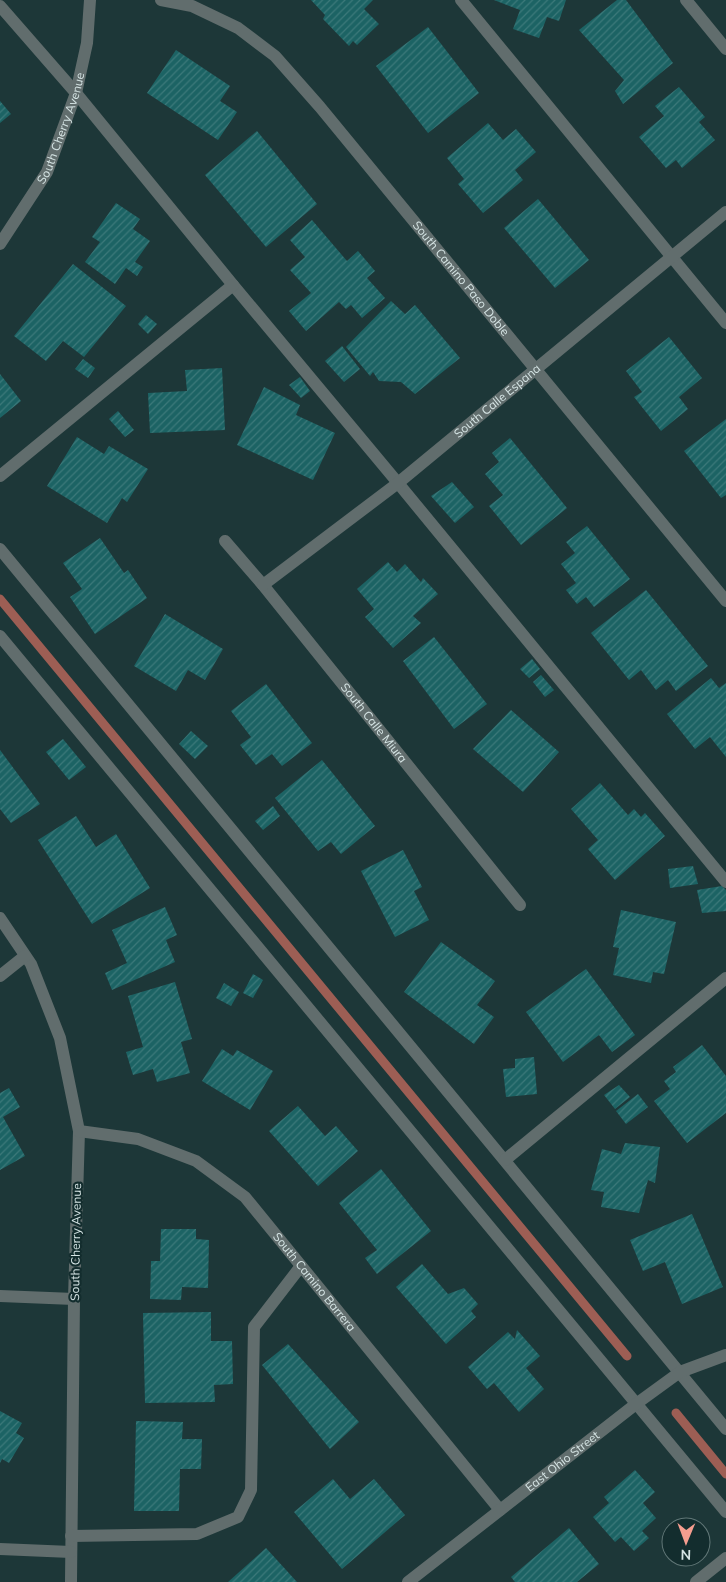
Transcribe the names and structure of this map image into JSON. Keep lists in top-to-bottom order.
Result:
{
  "streets": {
    "street": [
      "South Cherry Avenue",
      "South Camino Paso Doble",
      "South Calle Espana",
      "South Calle Miura",
      "South Camino Barrera",
      "East Ohio Street"
    ]
  },
  "crossings": [
    ["South Cherry Avenue", "South Camino Barrera"],
    ["South Camino Paso Doble", "South Calle Espana"],
    ["South Calle Espana", "South Calle Miura"],
    ["South Camino Barrera", "East Ohio Street"]
  ],
  "north": "bottom"
}
